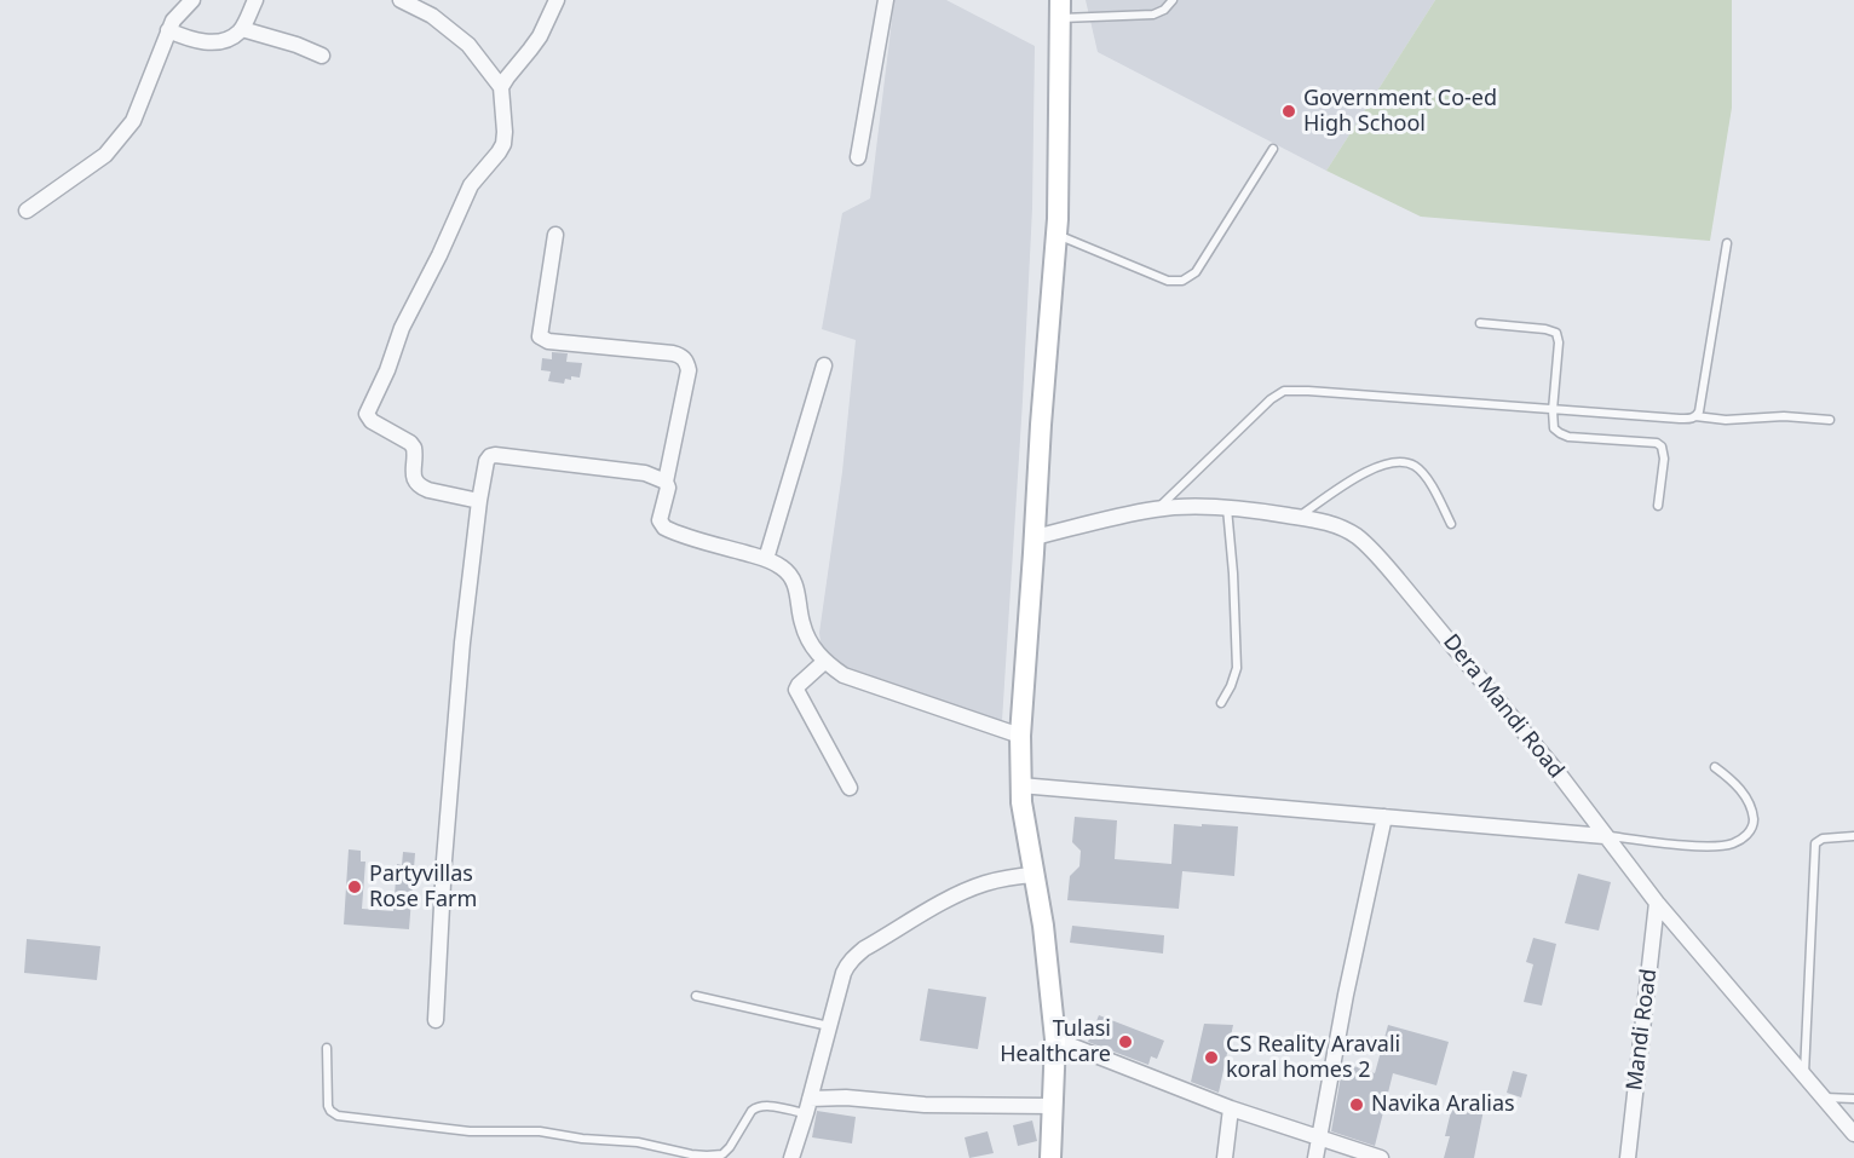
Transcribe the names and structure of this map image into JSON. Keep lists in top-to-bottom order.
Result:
{
  "streets": {
    "street": ["Dera Mandi Road", "Mandi Road"]
  },
  "crossings": [
    ["Dera Mandi Road", "Mandi Road"]
  ],
  "places": [
    "Government Co-ed High School",
    "Partyvillas Rose Farm",
    "Tulasi Healthcare",
    "CS Reality Aravali koral homes 2",
    "Navika Aralias"
  ]
}
